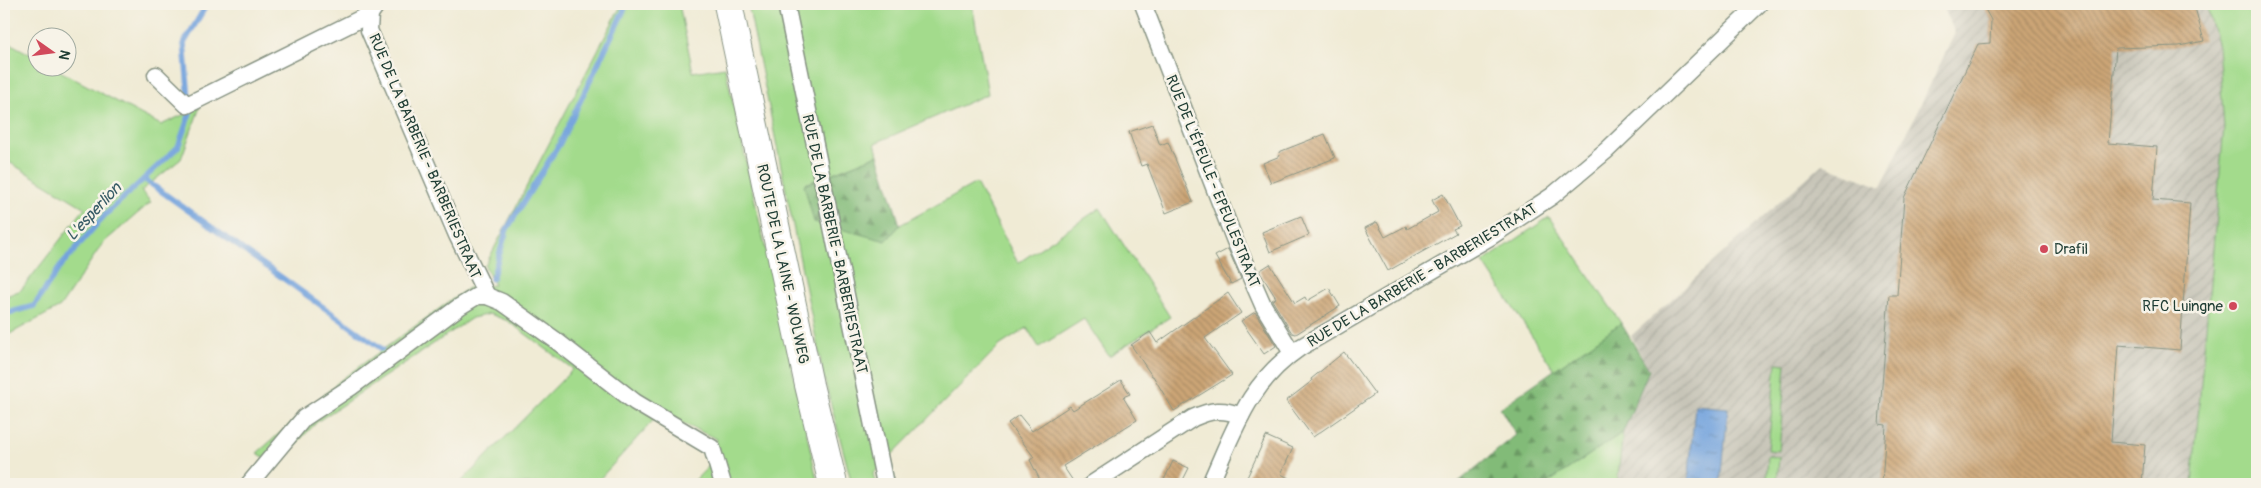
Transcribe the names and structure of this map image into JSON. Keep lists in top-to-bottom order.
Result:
{
  "streets": {
    "highway": ["ROUTE DE LA LAINE - WOLWEG"],
    "street": ["RUE DE LA BARBERIE - BARBERIESTRAAT", "RUE DE L'ÉPEULE - EPEULESTRAAT"]
  },
  "crossings": [
    ["RUE DE LA BARBERIE - BARBERIESTRAAT", "RUE DE L'ÉPEULE - EPEULESTRAAT"]
  ],
  "water": ["L'esperlion"],
  "places": ["Drafil", "RFC Luingne"],
  "north": "right"
}
